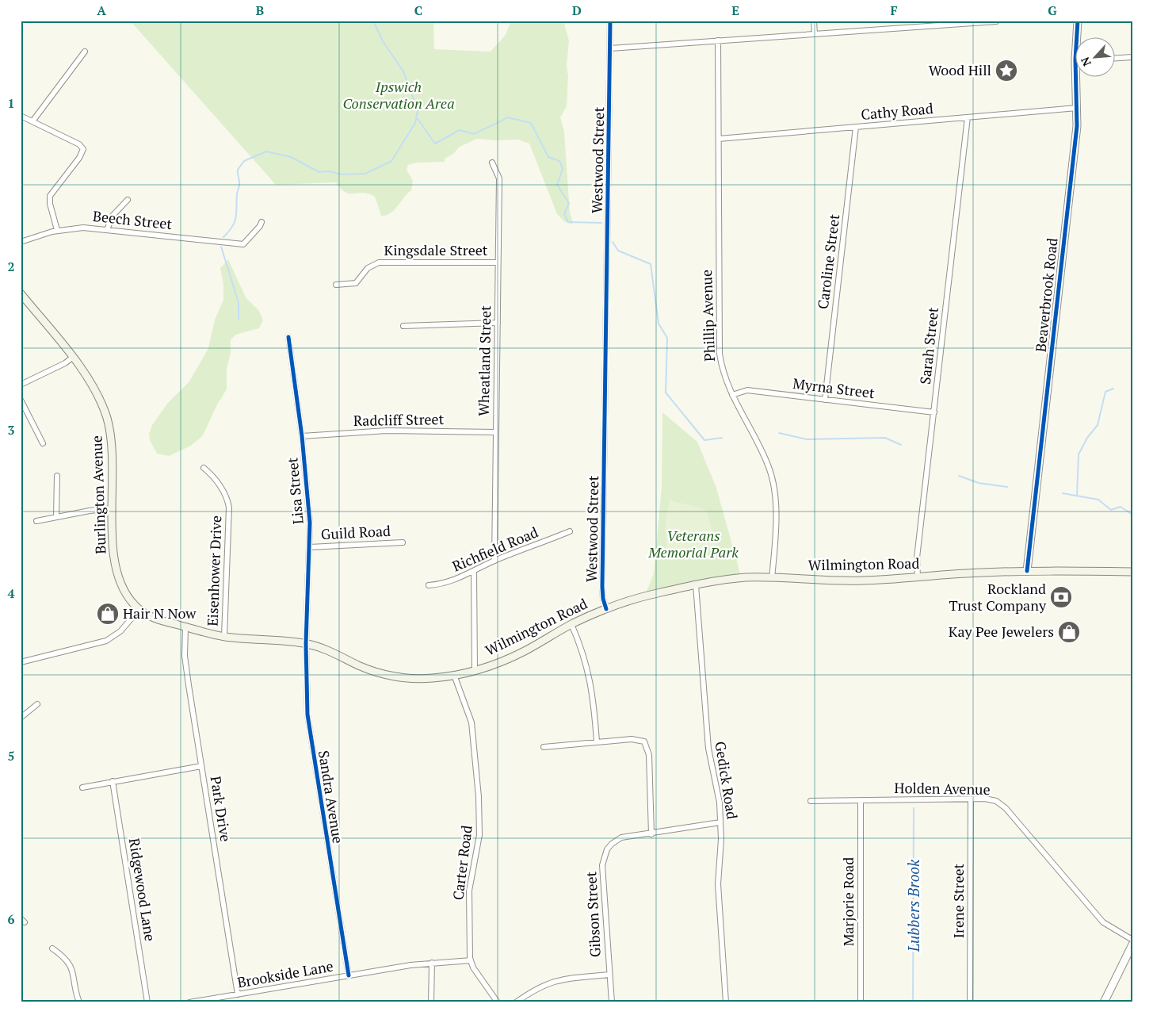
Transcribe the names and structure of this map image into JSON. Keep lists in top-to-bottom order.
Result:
{
  "streets": {
    "main road": ["Burlington Avenue", "Wilmington Road"],
    "street": [
      "Cathy Road",
      "Westwood Street",
      "Beech Street",
      "Kingsdale Street",
      "Caroline Street",
      "Beaverbrook Road",
      "Phillip Avenue",
      "Sarah Street",
      "Wheatland Street",
      "Myrna Street",
      "Radcliff Street",
      "Lisa Street",
      "Guild Road",
      "Richfield Road",
      "Eisenhower Drive",
      "Gedick Road",
      "Holden Avenue",
      "Sandra Avenue",
      "Park Drive",
      "Carter Road",
      "Ridgewood Lane",
      "Irene Street",
      "Marjorie Road",
      "Gibson Street",
      "Brookside Lane"
    ]
  },
  "crossings": [
    ["Cathy Road", "Caroline Street"],
    ["Cathy Road", "Beaverbrook Road"],
    ["Cathy Road", "Phillip Avenue"],
    ["Cathy Road", "Sarah Street"],
    ["Westwood Street", "Wilmington Road"],
    ["Kingsdale Street", "Wheatland Street"],
    ["Caroline Street", "Myrna Street"],
    ["Beaverbrook Road", "Wilmington Road"],
    ["Phillip Avenue", "Myrna Street"],
    ["Phillip Avenue", "Wilmington Road"],
    ["Sarah Street", "Myrna Street"],
    ["Sarah Street", "Wilmington Road"],
    ["Wheatland Street", "Radcliff Street"],
    ["Wheatland Street", "Richfield Road"],
    ["Radcliff Street", "Lisa Street"],
    ["Lisa Street", "Guild Road"],
    ["Lisa Street", "Wilmington Road"],
    ["Lisa Street", "Sandra Avenue"],
    ["Burlington Avenue", "Wilmington Road"],
    ["Wilmington Road", "Eisenhower Drive"],
    ["Wilmington Road", "Gedick Road"],
    ["Wilmington Road", "Sandra Avenue"],
    ["Wilmington Road", "Park Drive"],
    ["Wilmington Road", "Carter Road"],
    ["Gedick Road", "Gibson Street"],
    ["Holden Avenue", "Irene Street"],
    ["Holden Avenue", "Marjorie Road"],
    ["Sandra Avenue", "Brookside Lane"],
    ["Park Drive", "Brookside Lane"],
    ["Carter Road", "Brookside Lane"]
  ],
  "water": ["Lubbers Brook"],
  "parks": ["Ipswich Conservation Area", "Veterans Memorial Park"],
  "places": {
    "place": ["Wood Hill"],
    "bank": ["Rockland Trust Company"],
    "shop": ["Hair N Now", "Kay Pee Jewelers"]
  },
  "north": "bottom left",
  "grid": {
    "columns": [
      "A",
      "B",
      "C",
      "D",
      "E",
      "F",
      "G"
    ],
    "rows": [
      "1",
      "2",
      "3",
      "4",
      "5",
      "6"
    ]
  }
}
